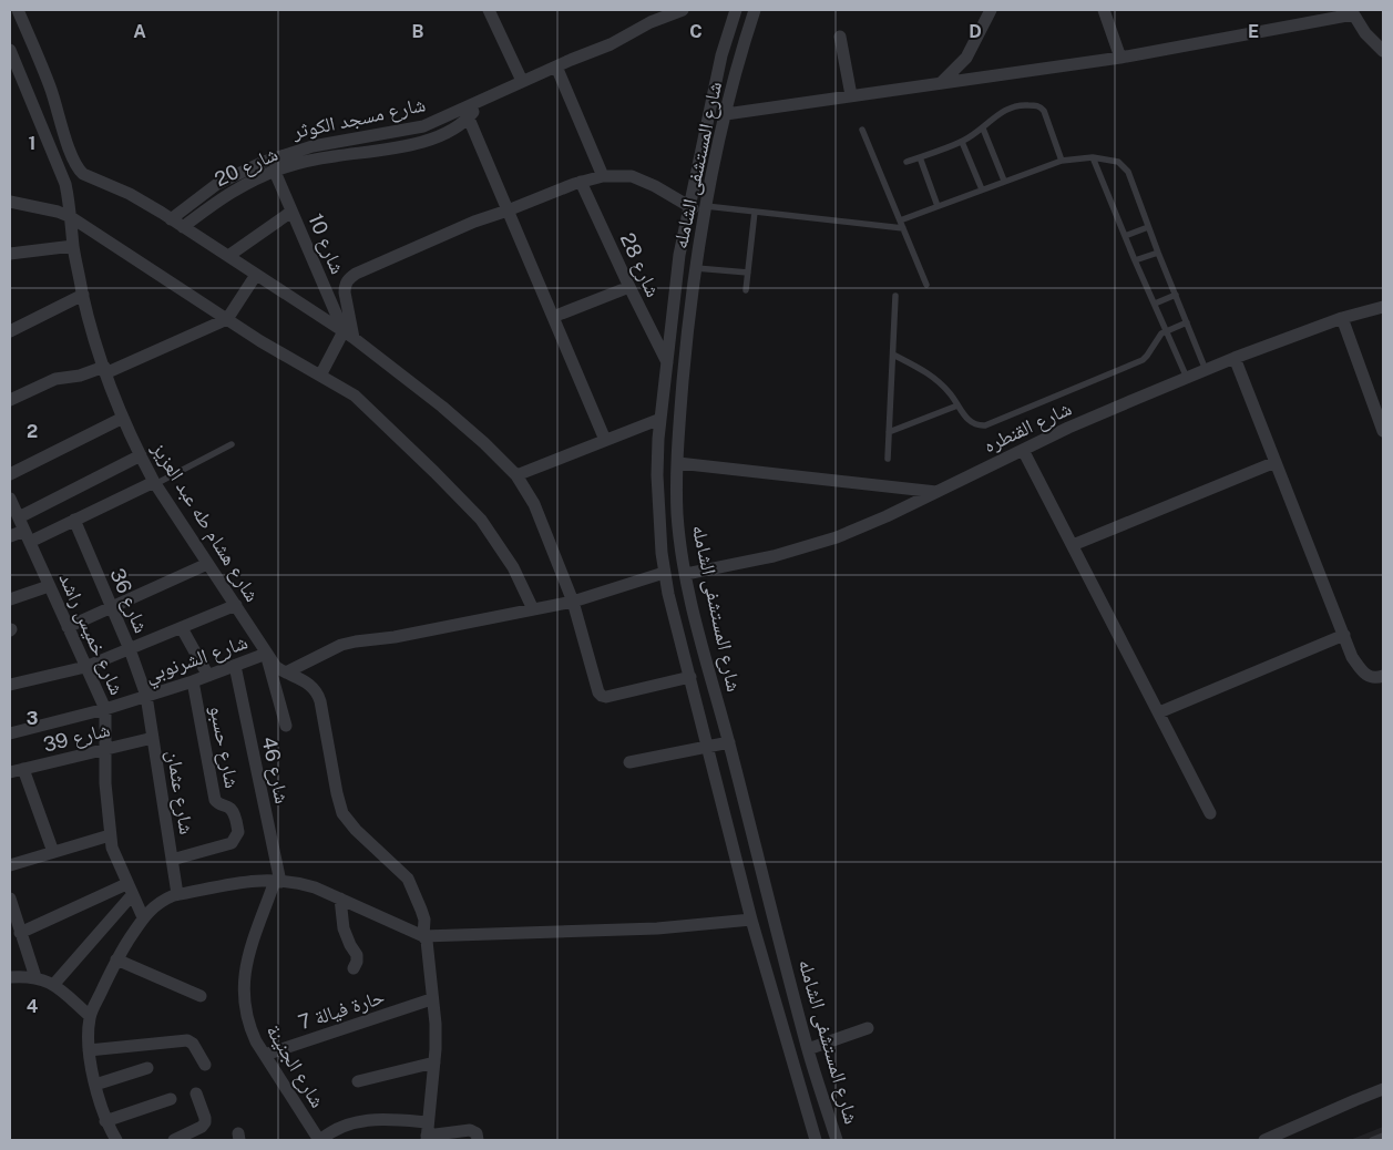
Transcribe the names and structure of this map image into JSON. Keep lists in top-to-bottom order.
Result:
{
  "streets": {
    "street": [
      "شارع مسجد الكوثر",
      "شارع المستشفى الشامله",
      "شارع 20",
      "شارع 10",
      "شارع 28",
      "شارع القنطره",
      "شارع هشام طه عبد العزيز",
      "شارع 36",
      "شارع خميس راشد",
      "شارع الشرنوبي",
      "شارع 39",
      "شارع حسبو",
      "شارع 46",
      "شارع عثمان",
      "حارة فيالة 7",
      "شارع الجنينة"
    ]
  },
  "crossings": [
    ["شارع مسجد الكوثر", "شارع 20"],
    ["شارع المستشفى الشامله", "شارع 28"],
    ["شارع المستشفى الشامله", "شارع القنطره"],
    ["شارع 20", "شارع 10"],
    ["شارع هشام طه عبد العزيز", "شارع الشرنوبي"],
    ["شارع هشام طه عبد العزيز", "حارة فيالة 7"],
    ["شارع 36", "شارع الشرنوبي"],
    ["شارع 36", "شارع عثمان"],
    ["شارع خميس راشد", "شارع الشرنوبي"],
    ["شارع خميس راشد", "شارع 39"],
    ["شارع الشرنوبي", "شارع حسبو"],
    ["شارع الشرنوبي", "شارع 46"],
    ["شارع الشرنوبي", "شارع عثمان"],
    ["شارع 39", "شارع عثمان"],
    ["شارع حسبو", "شارع عثمان"],
    ["شارع 46", "شارع الجنينة"],
    ["حارة فيالة 7", "شارع الجنينة"]
  ],
  "grid": {
    "columns": [
      "A",
      "B",
      "C",
      "D",
      "E"
    ],
    "rows": [
      "1",
      "2",
      "3",
      "4"
    ]
  }
}
